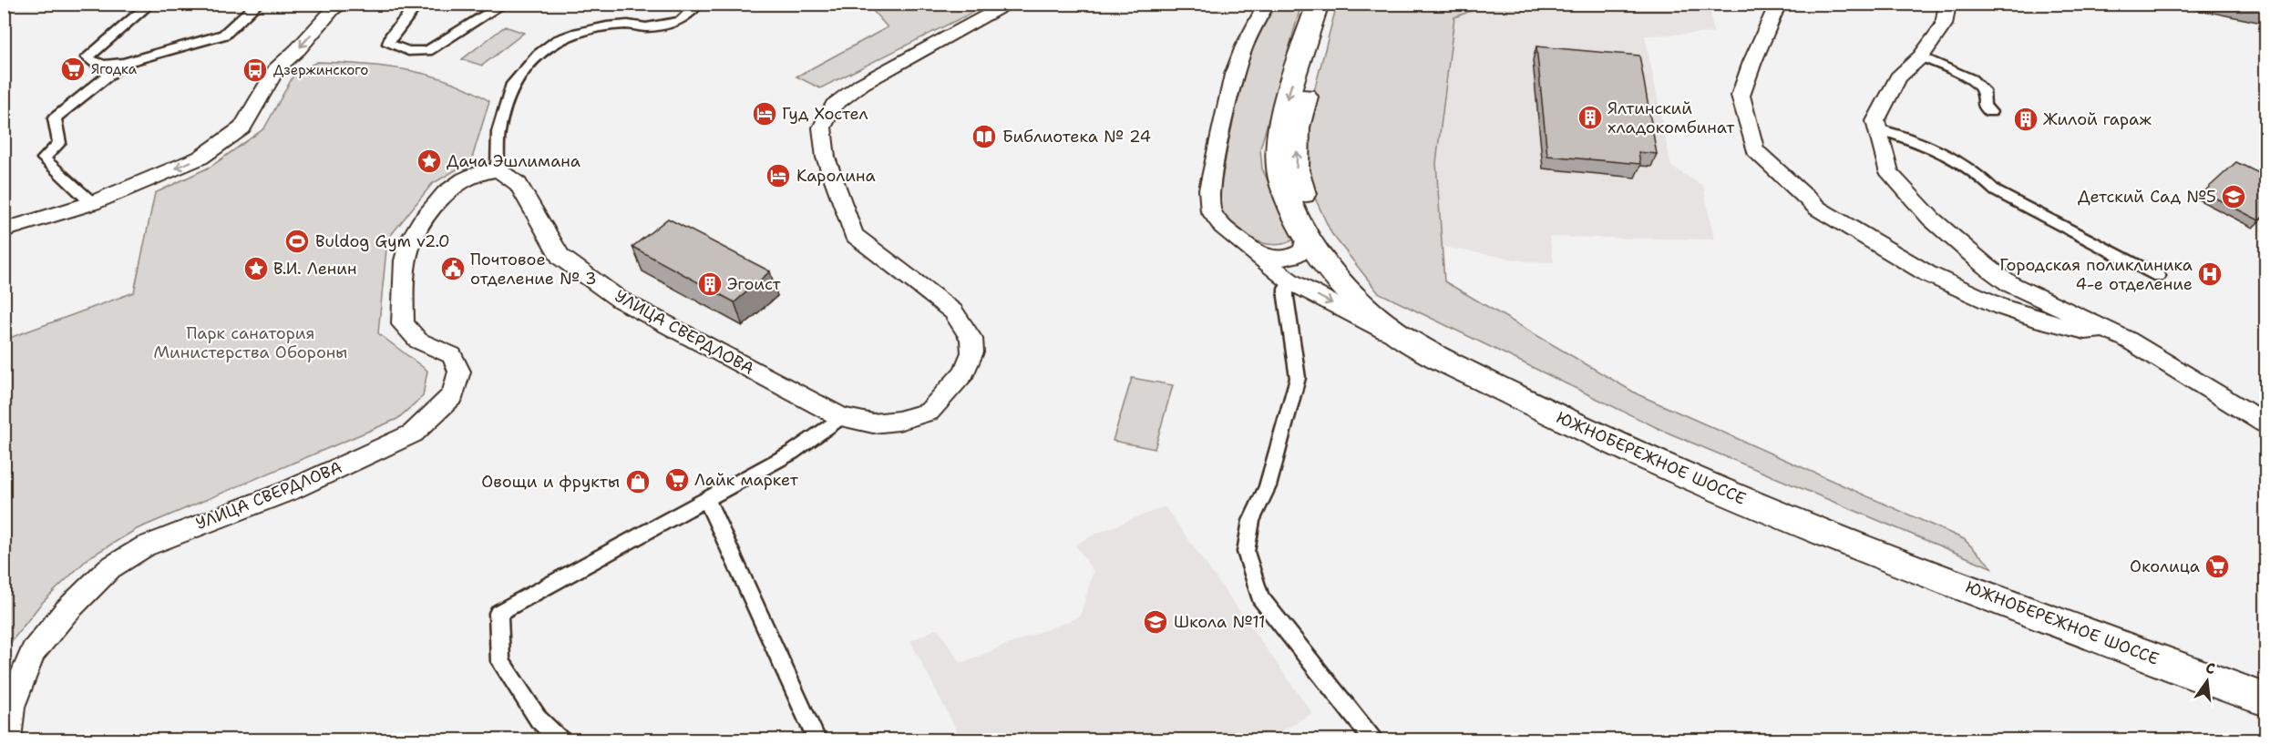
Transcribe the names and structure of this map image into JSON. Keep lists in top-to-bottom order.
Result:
{
  "streets": {
    "highway": ["ЮЖНОБЕРЕЖНОЕ ШОССЕ"],
    "main road": ["УЛИЦА СВЕРДЛОВА"]
  },
  "parks": ["Парк санатория Министерства Обороны"],
  "places": {
    "supermarket": ["Ягодка", "Лайк маркет", "Околица"],
    "bus stop": ["Дзержинского"],
    "hotel": ["Гуд Хостел", "Каролина"],
    "building": ["Ялтинский хладокомбинат", "Жилой гараж", "Эгоист"],
    "library": ["Библиотека № 24"],
    "place": ["Дача Эшлимана", "В.И. Ленин"],
    "school or university": ["Детский Сад №5", "Школа №11"],
    "sports": ["Buldog Gym v2.0"],
    "public building": ["Почтовое отделение № 3"],
    "hospital": ["Городская поликлиника 4-е отделение"],
    "shop": ["Овощи и фрукты"]
  },
  "north": "top"
}
